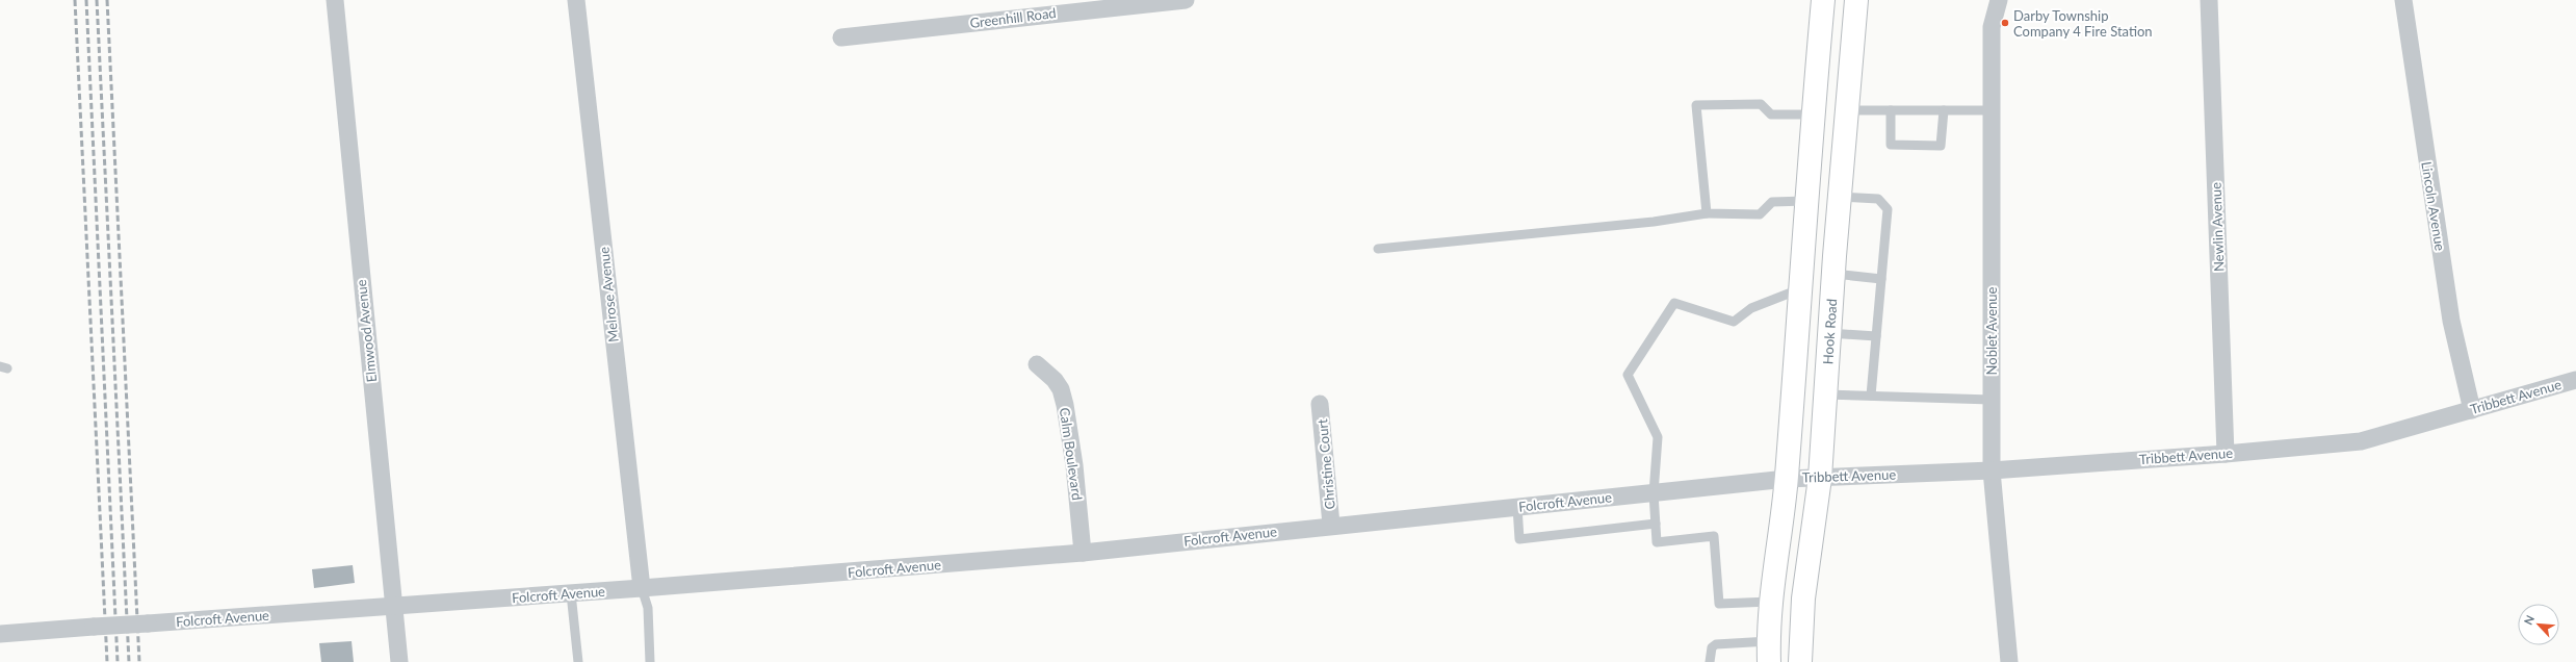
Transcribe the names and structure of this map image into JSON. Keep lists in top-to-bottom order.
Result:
{
  "streets": {
    "main road": ["Hook Road"],
    "street": [
      "Greenhill Road",
      "Lincoln Avenue",
      "Newlin Avenue",
      "Melrose Avenue",
      "Elmwood Avenue",
      "Noblet Avenue",
      "Tribbett Avenue",
      "Calm Boulevard",
      "Christine Court",
      "Folcroft Avenue"
    ]
  },
  "crossings": [
    ["Lincoln Avenue", "Tribbett Avenue"],
    ["Newlin Avenue", "Tribbett Avenue"],
    ["Melrose Avenue", "Folcroft Avenue"],
    ["Elmwood Avenue", "Folcroft Avenue"],
    ["Hook Road", "Tribbett Avenue"],
    ["Noblet Avenue", "Tribbett Avenue"],
    ["Tribbett Avenue", "Folcroft Avenue"],
    ["Calm Boulevard", "Folcroft Avenue"],
    ["Christine Court", "Folcroft Avenue"]
  ],
  "places": ["Darby Township Company 4 Fire Station"],
  "north": "top left"
}
